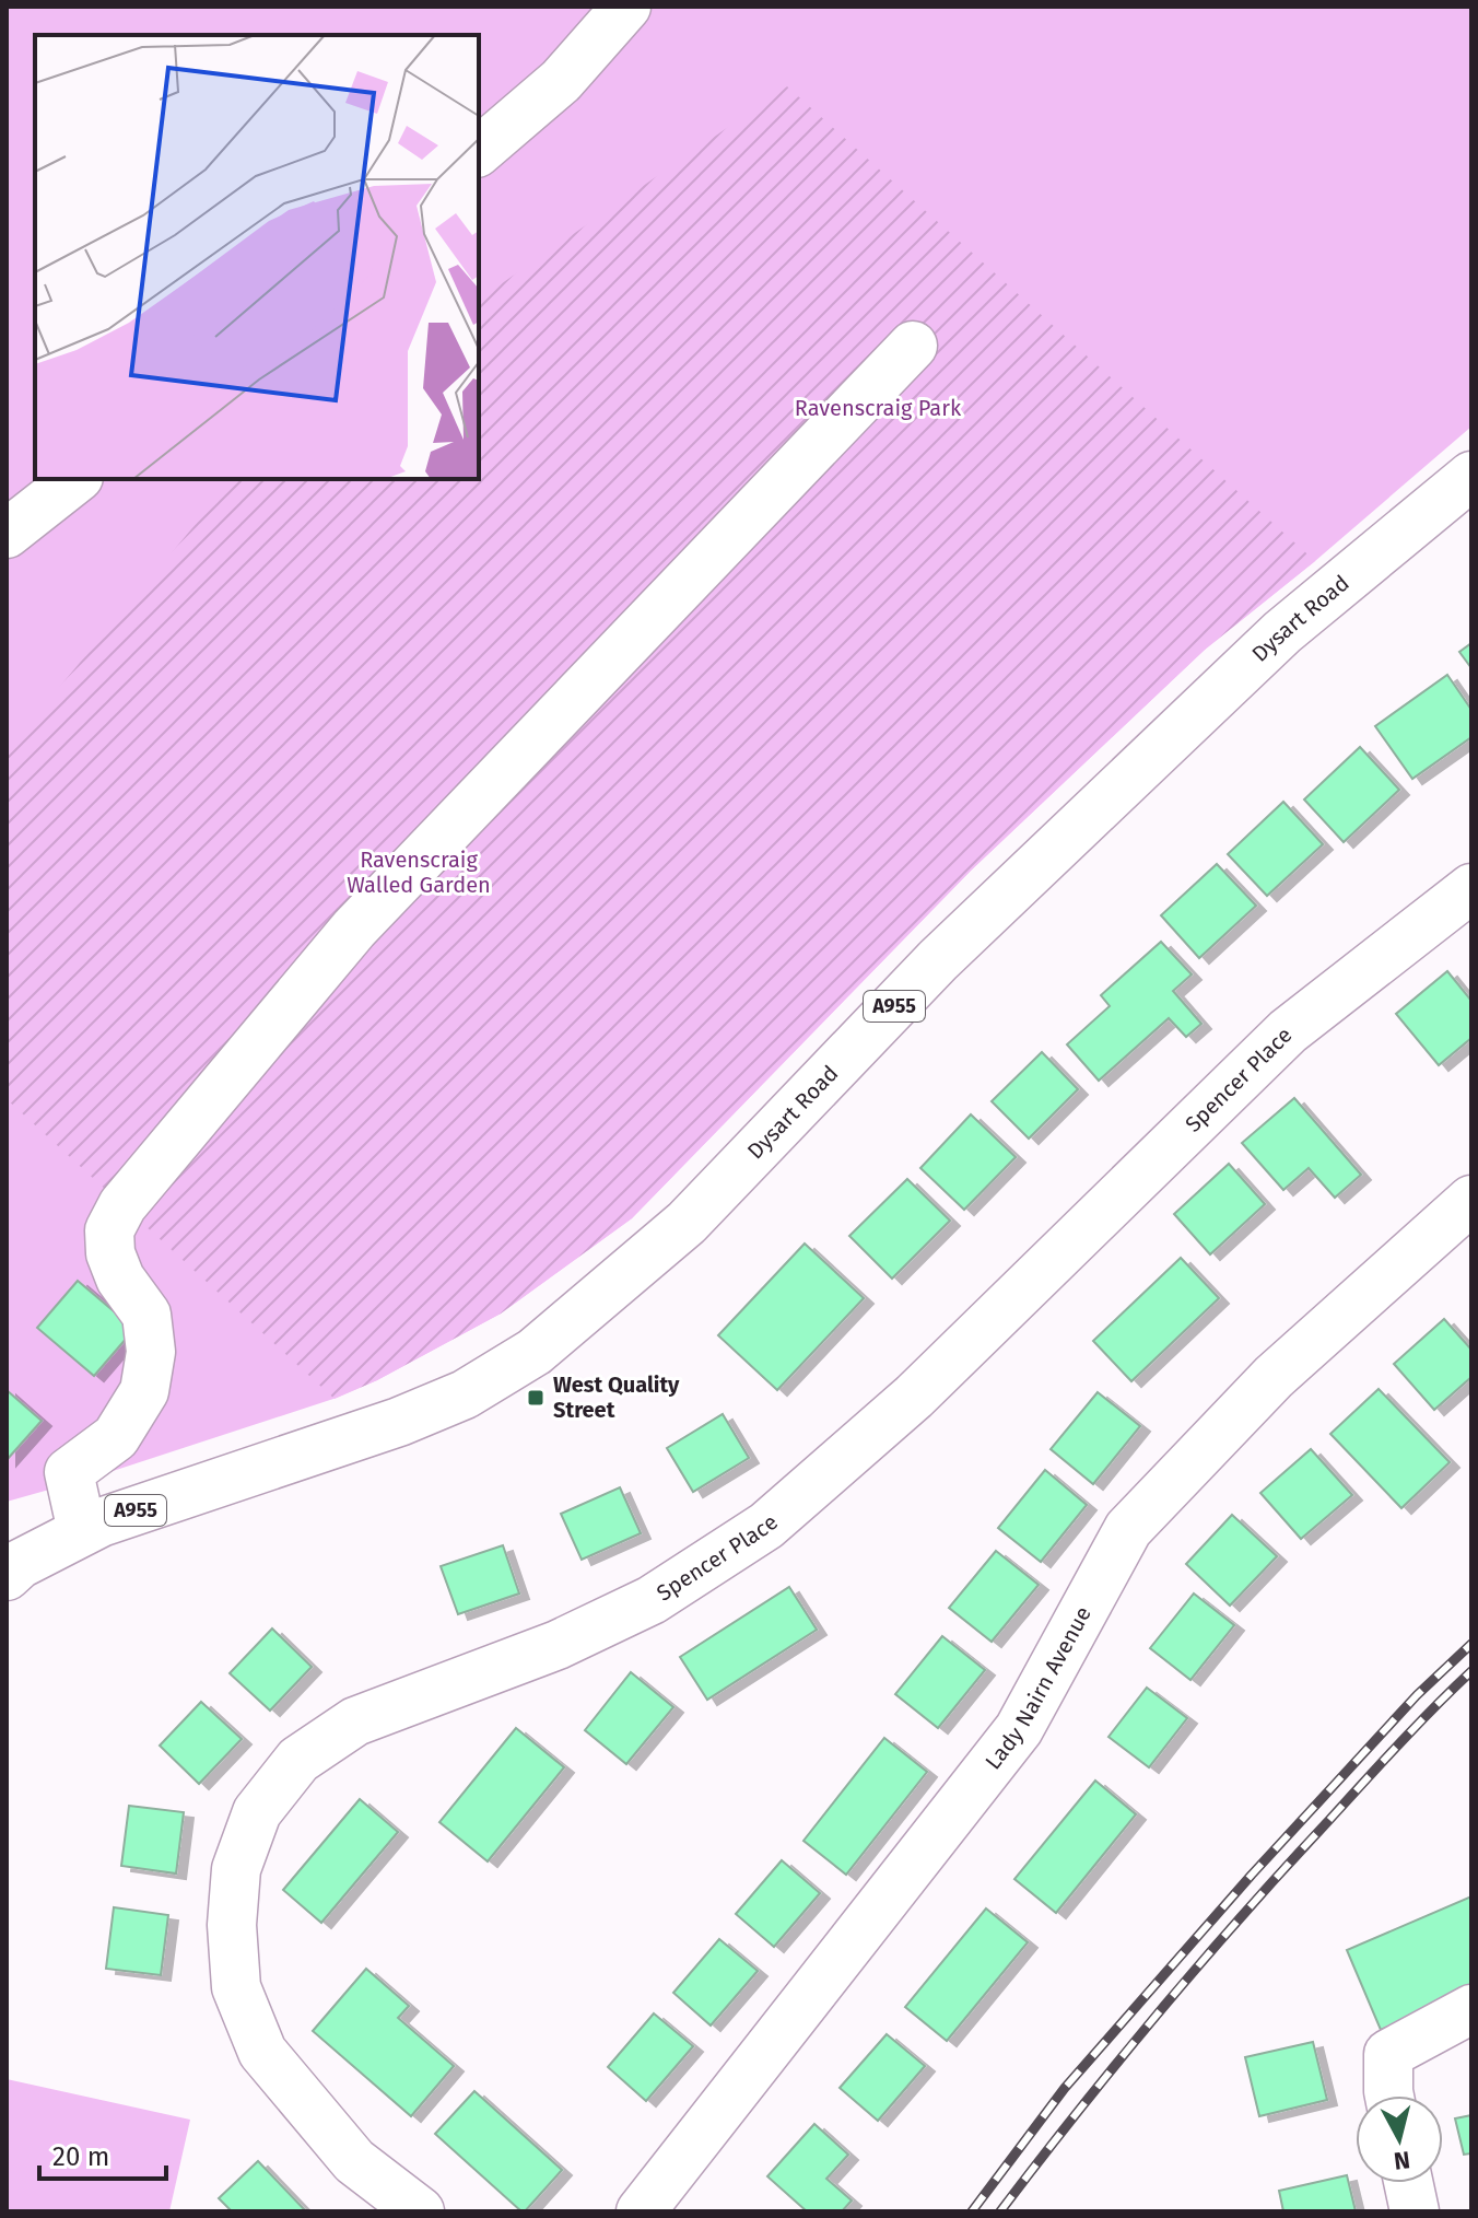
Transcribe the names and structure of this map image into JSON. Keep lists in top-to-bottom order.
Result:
{
  "streets": {
    "street": [
      "Dysart Road",
      "A955",
      "Spencer Place",
      "Lady Nairn Avenue"
    ]
  },
  "parks": ["Ravenscraig Park", "Ravenscraig Walled Garden"],
  "places": {
    "transit": ["West Quality Street"]
  },
  "scale_bar": "20 m",
  "north": "bottom"
}
